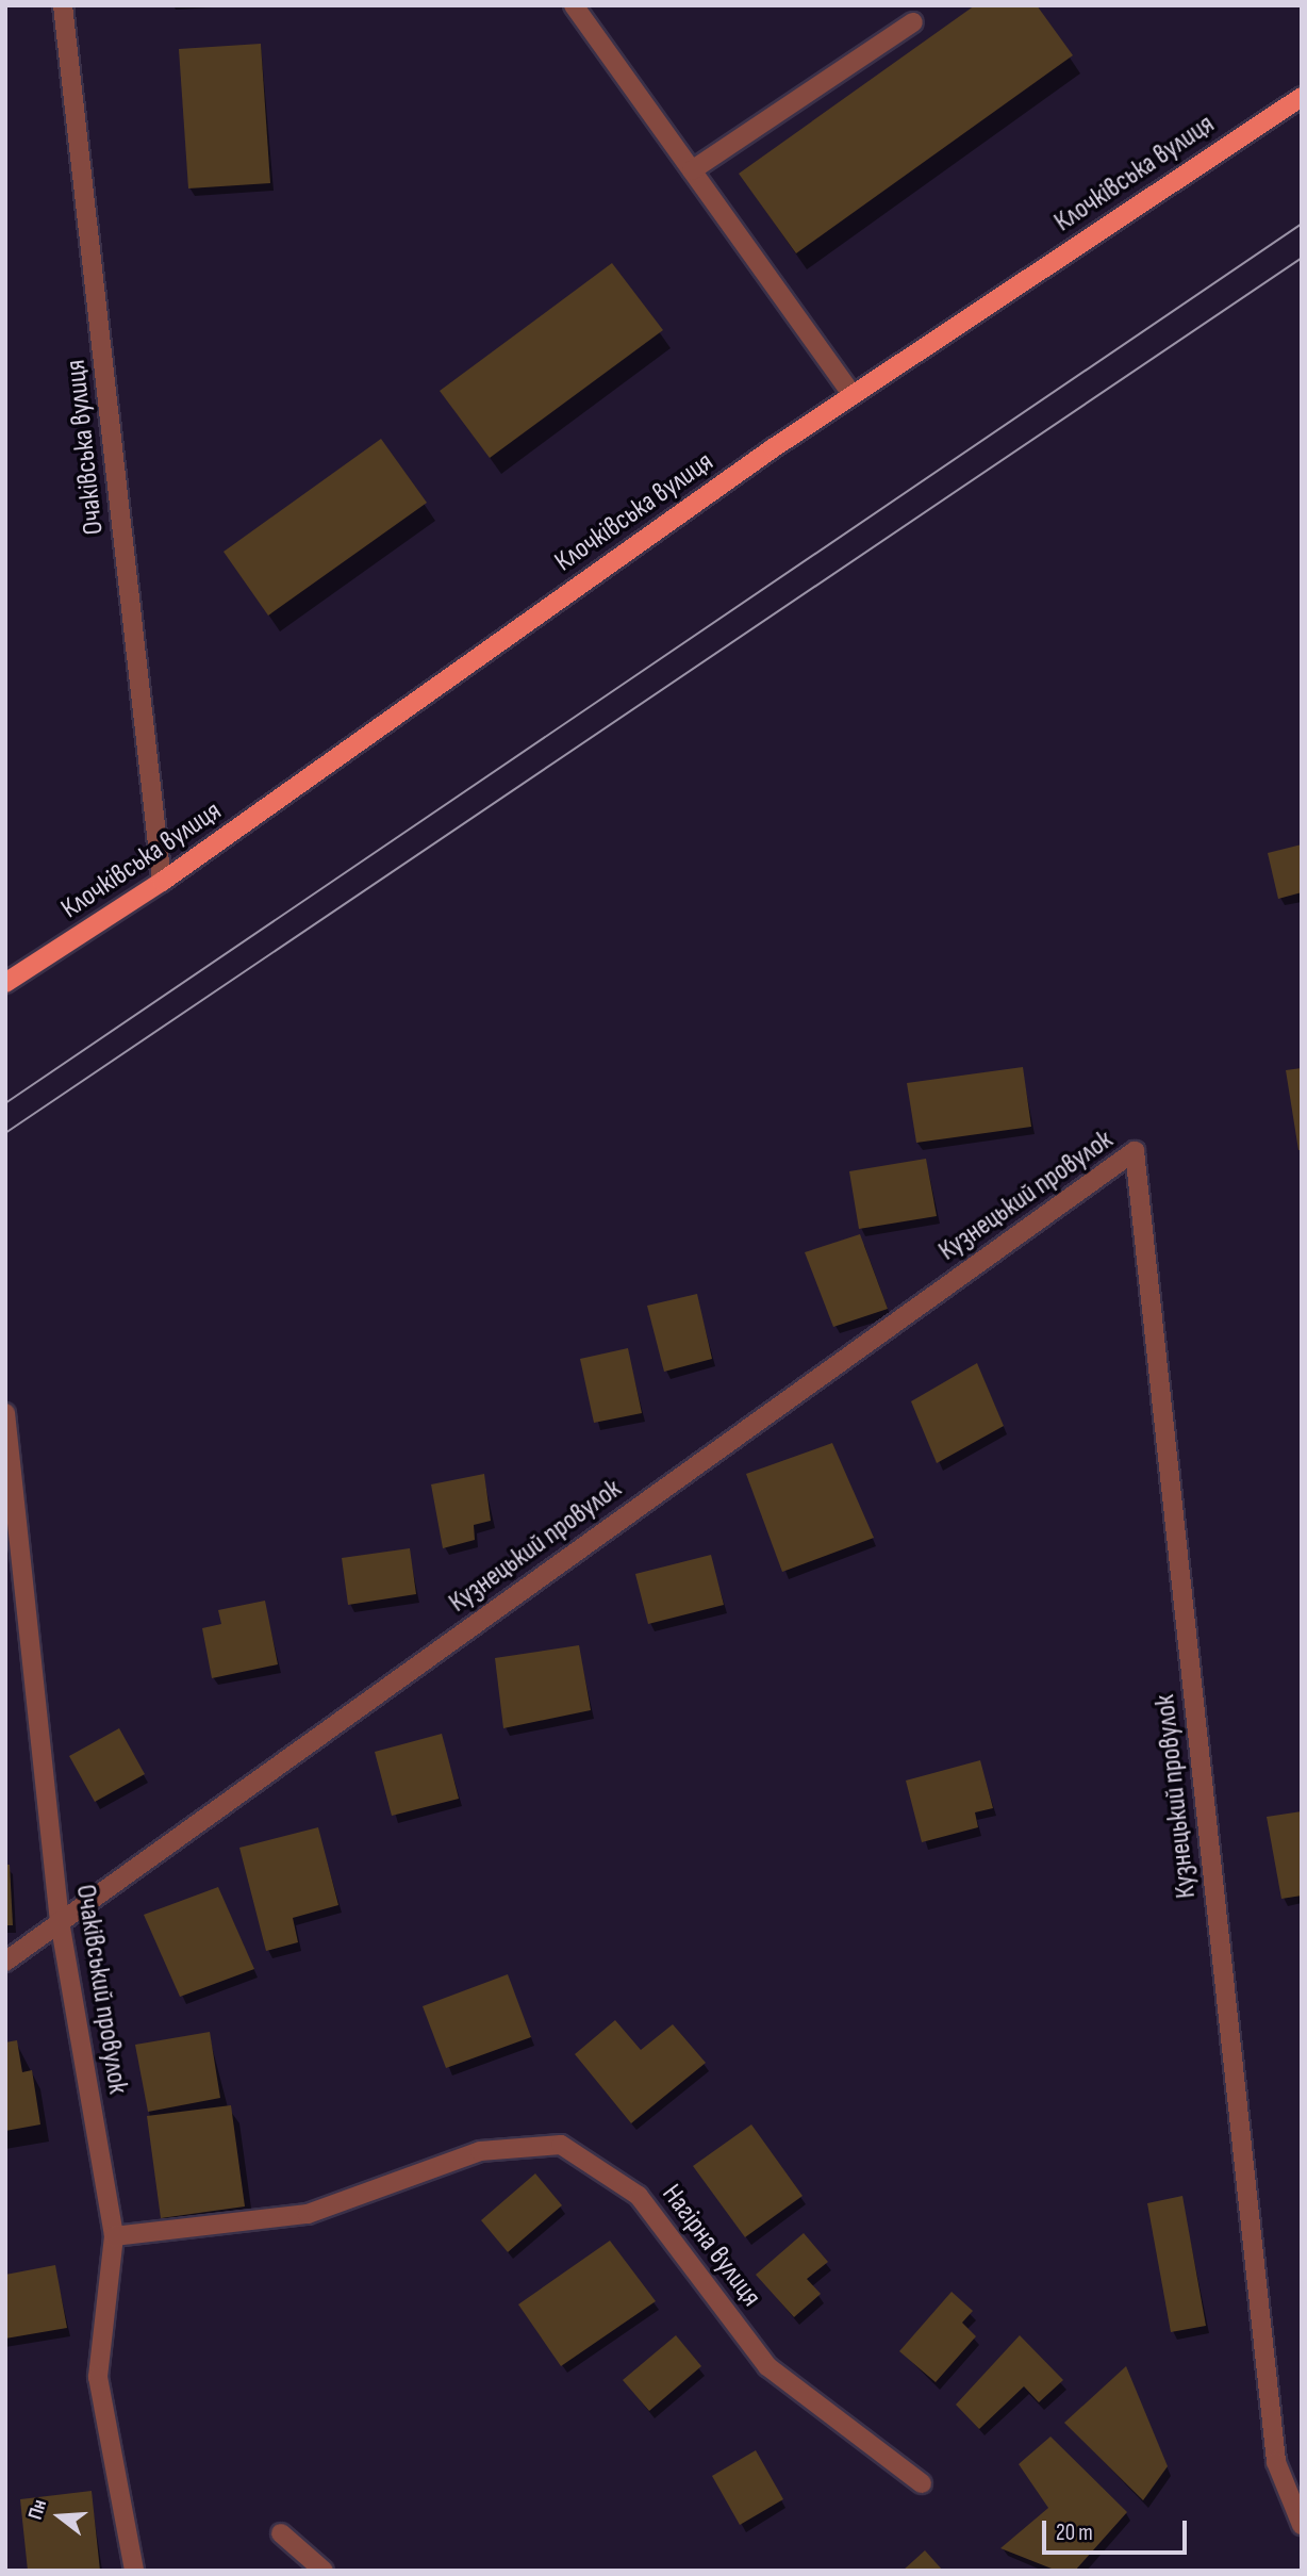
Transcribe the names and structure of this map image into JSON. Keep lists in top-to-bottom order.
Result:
{
  "streets": {
    "main road": ["Клочківська вулиця"],
    "street": [
      "Очаківська вулиця",
      "Кузнецький провулок",
      "Очаківський провулок",
      "Нагірна вулиця"
    ]
  },
  "crossings": [
    ["Клочківська вулиця", "Очаківська вулиця"],
    ["Кузнецький провулок", "Очаківський провулок"],
    ["Очаківський провулок", "Нагірна вулиця"]
  ],
  "scale_bar": "20 m",
  "north": "left"
}
